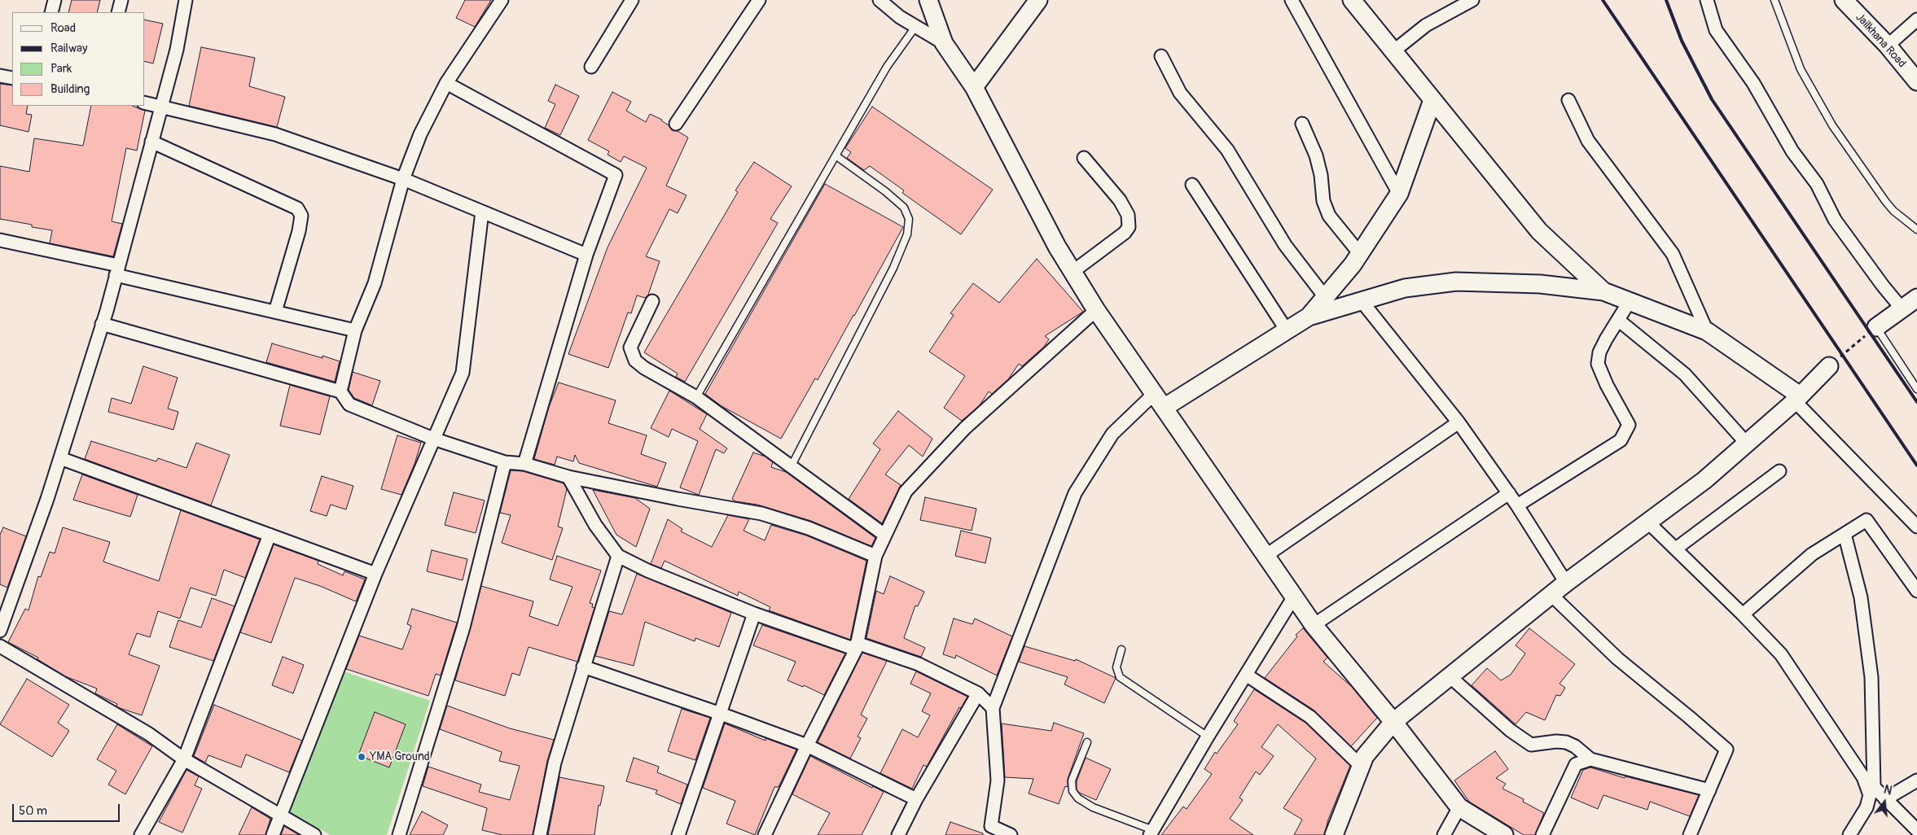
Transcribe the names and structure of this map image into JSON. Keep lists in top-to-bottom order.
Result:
{
  "streets": {
    "street": ["Jailkhana Road"]
  },
  "places": ["YMA Ground"],
  "legend": [
    "Road",
    "Railway",
    "Park",
    "Building"
  ],
  "scale_bar": "50 m",
  "north": "top"
}
